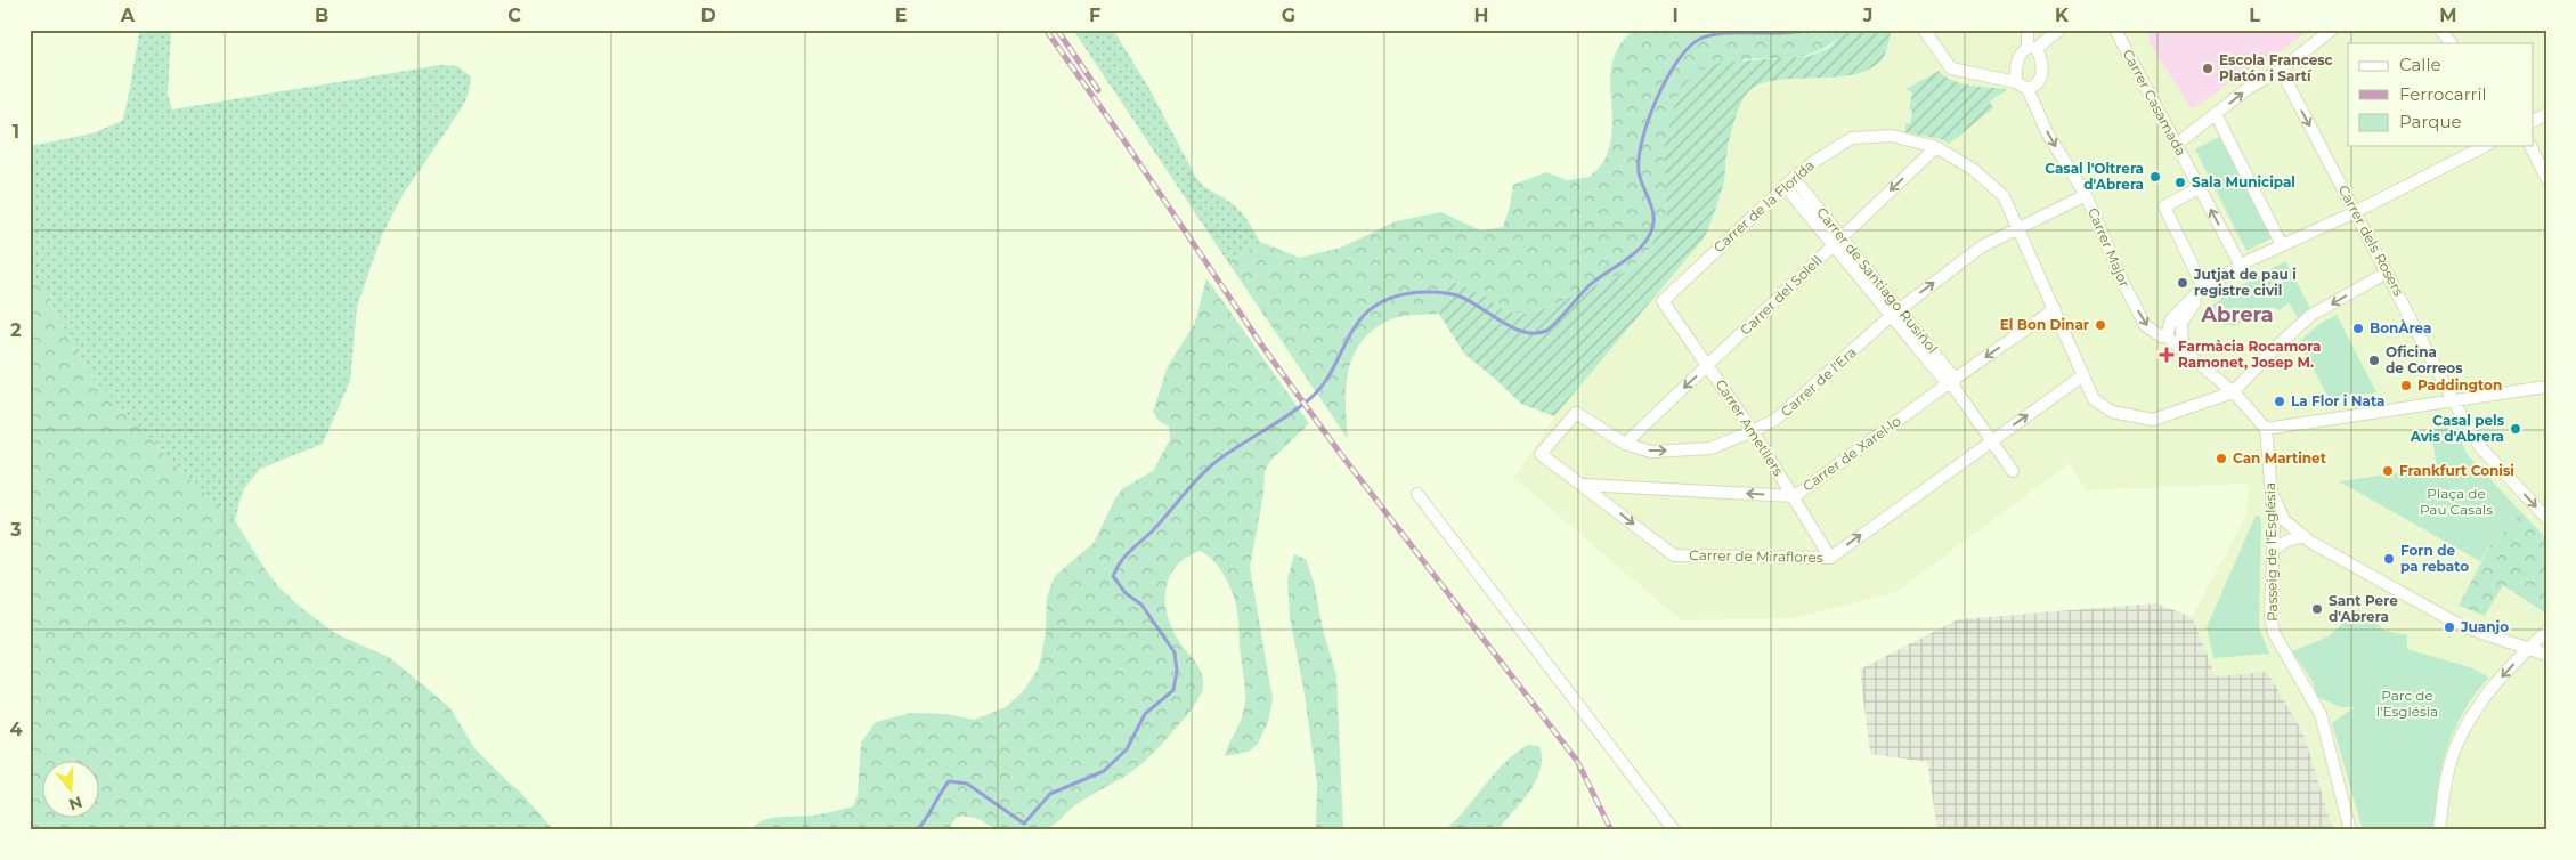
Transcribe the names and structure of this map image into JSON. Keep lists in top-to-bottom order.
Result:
{
  "streets": {
    "street": [
      "Carrer Casamada",
      "Carrer de la Florida",
      "Carrer dels Rosers",
      "Carrer Major",
      "Carrer de Santiago Rusiñol",
      "Carrer del Solell",
      "Carrer de l'Era",
      "Carrer Ametllers",
      "Carrer de Xarel·lo",
      "Passeig de l'Església",
      "Carrer de Miraflores"
    ]
  },
  "crossings": [
    ["Carrer de la Florida", "Carrer de Santiago Rusiñol"],
    ["Carrer de la Florida", "Carrer del Solell"],
    ["Carrer de la Florida", "Carrer de l'Era"],
    ["Carrer de la Florida", "Carrer Ametllers"],
    ["Carrer de la Florida", "Carrer de Xarel·lo"],
    ["Carrer de la Florida", "Carrer de Miraflores"],
    ["Carrer Major", "Carrer de l'Era"],
    ["Carrer de Santiago Rusiñol", "Carrer del Solell"],
    ["Carrer de Santiago Rusiñol", "Carrer de l'Era"],
    ["Carrer de Santiago Rusiñol", "Carrer de Xarel·lo"],
    ["Carrer de Santiago Rusiñol", "Carrer de Miraflores"],
    ["Carrer del Solell", "Carrer de l'Era"],
    ["Carrer del Solell", "Carrer Ametllers"],
    ["Carrer de l'Era", "Carrer Ametllers"],
    ["Carrer de l'Era", "Carrer de Miraflores"],
    ["Carrer Ametllers", "Carrer de Xarel·lo"],
    ["Carrer Ametllers", "Carrer de Miraflores"],
    ["Carrer de Xarel·lo", "Carrer de Miraflores"]
  ],
  "one_way": [
    "Carrer Major",
    "Carrer del Solell",
    "Carrer de l'Era",
    "Carrer de Xarel·lo",
    "Carrer de Miraflores"
  ],
  "districts": ["Abrera"],
  "parks": ["Plaça de Pau Casals", "Parc de l'Església"],
  "places": {
    "other": [
      "Escola Francesc Platón i Sartí",
      "Casal l'Oltrera d'Abrera",
      "Sala Municipal",
      "Jutjat de pau i registre civil",
      "El Bon Dinar",
      "BonÀrea",
      "Oficina de Correos",
      "Paddington",
      "La Flor i Nata",
      "Casal pels Avis d'Abrera",
      "Can Martinet",
      "Frankfurt Conisi",
      "Forn de pa rebato",
      "Sant Pere d'Abrera",
      "Juanjo"
    ],
    "health": ["Farmàcia Rocamora Ramonet, Josep M."]
  },
  "legend": ["Calle", "Ferrocarril", "Parque"],
  "north": "bottom",
  "grid": {
    "columns": [
      "A",
      "B",
      "C",
      "D",
      "E",
      "F",
      "G",
      "H",
      "I",
      "J",
      "K",
      "L",
      "M"
    ],
    "rows": [
      "1",
      "2",
      "3",
      "4"
    ]
  }
}
